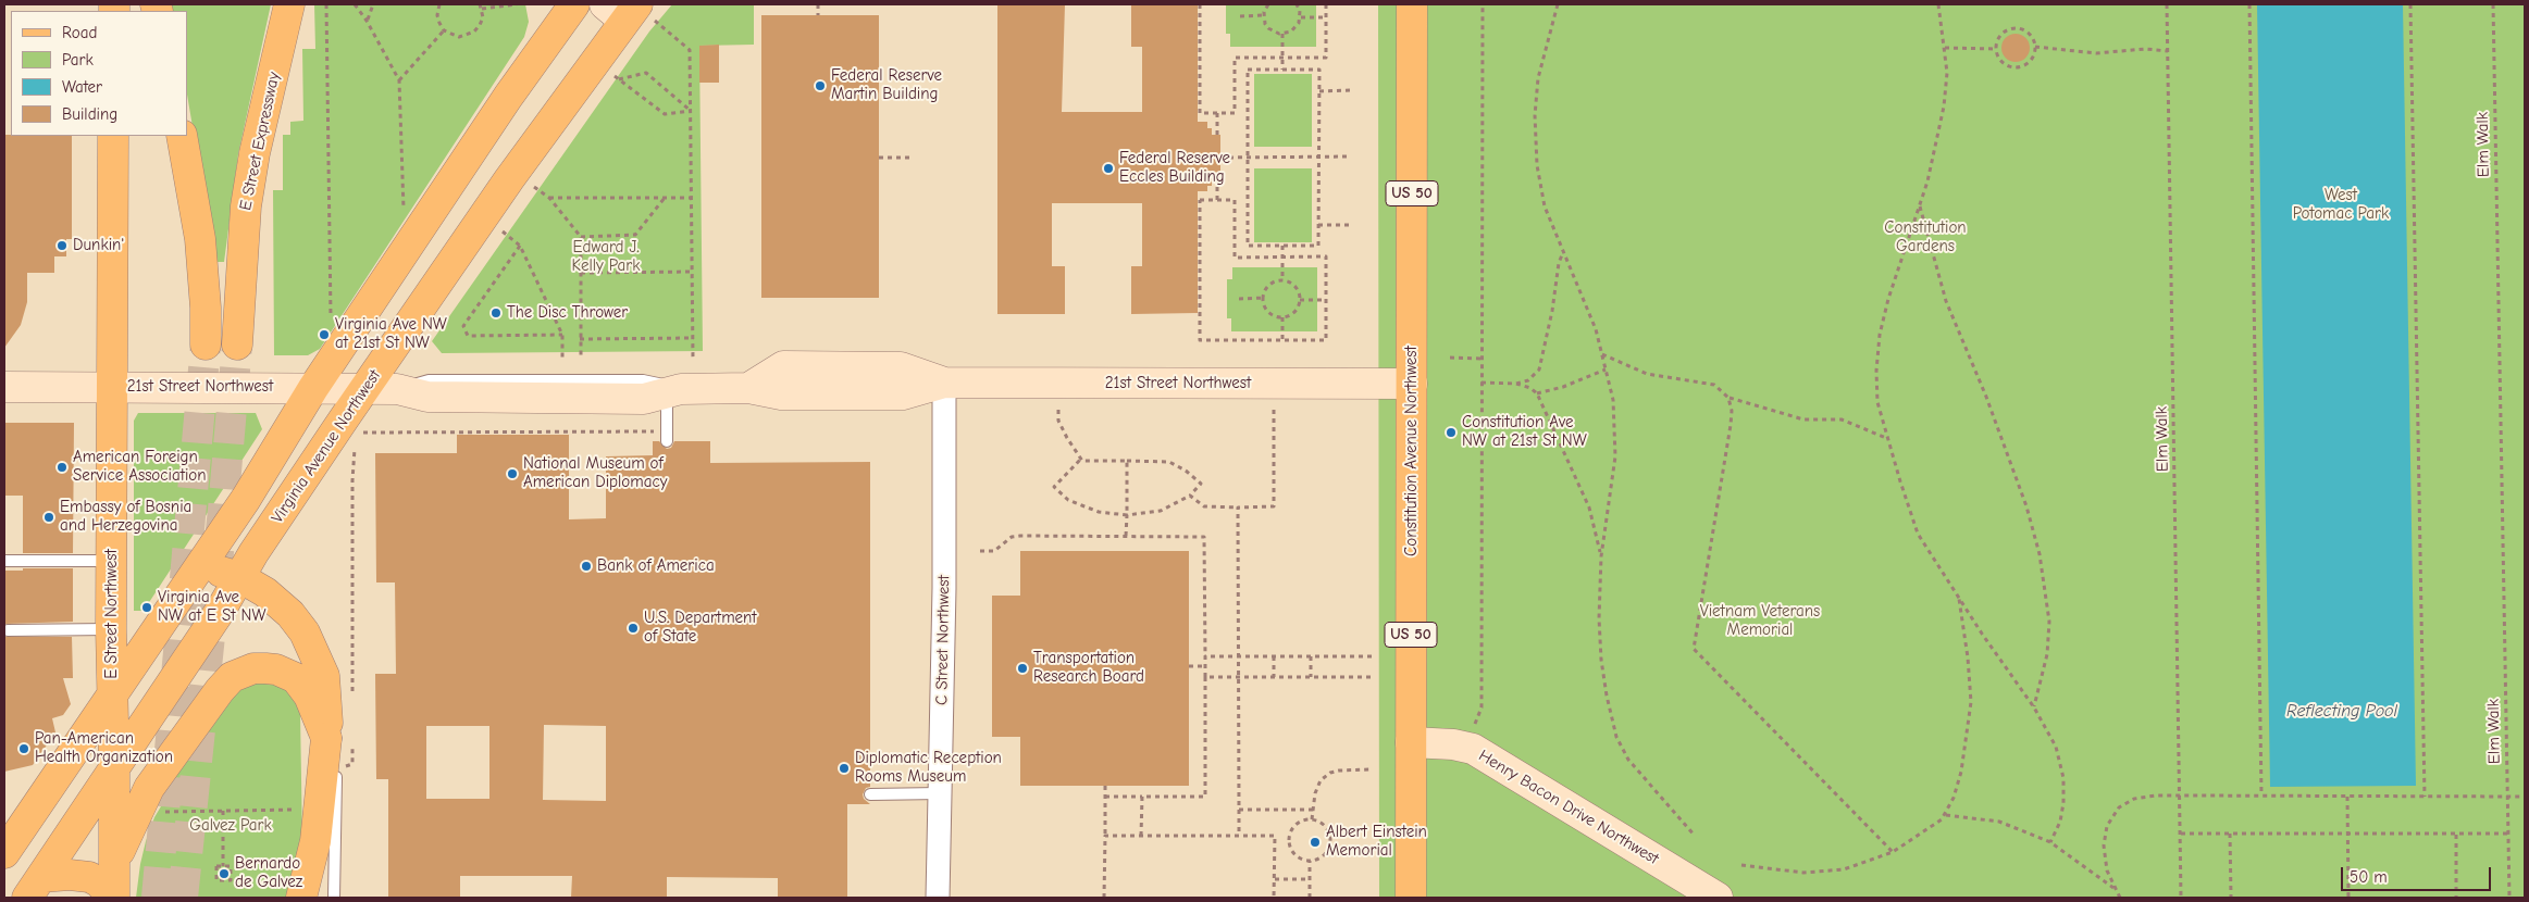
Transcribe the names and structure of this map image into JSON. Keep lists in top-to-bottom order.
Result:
{
  "streets": {
    "main road": [
      "E Street Expressway",
      "US 50",
      "Virginia Avenue Northwest",
      "Constitution Avenue Northwest",
      "E Street Northwest"
    ],
    "street": ["21st Street Northwest", "C Street Northwest", "Henry Bacon Drive Northwest"],
    "path": ["Elm Walk"]
  },
  "crossings": [
    ["21st Street Northwest", "Virginia Avenue Northwest"],
    ["21st Street Northwest", "Constitution Avenue Northwest"],
    ["21st Street Northwest", "E Street Northwest"],
    ["21st Street Northwest", "C Street Northwest"],
    ["Virginia Avenue Northwest", "E Street Northwest"],
    ["Constitution Avenue Northwest", "Henry Bacon Drive Northwest"]
  ],
  "water": ["Reflecting Pool"],
  "parks": [
    "West Potomac Park",
    "Constitution Gardens",
    "Edward J. Kelly Park",
    "Vietnam Veterans Memorial",
    "Galvez Park"
  ],
  "places": [
    "Federal Reserve Martin Building",
    "Federal Reserve Eccles Building",
    "Dunkin'",
    "The Disc Thrower",
    "Virginia Ave NW at 21st St NW",
    "Constitution Ave NW at 21st St NW",
    "American Foreign Service Association",
    "National Museum of American Diplomacy",
    "Embassy of Bosnia and Herzegovina",
    "Bank of America",
    "Virginia Ave NW at E St NW",
    "U.S. Department of State",
    "Transportation Research Board",
    "Pan-American Health Organization",
    "Diplomatic Reception Rooms Museum",
    "Albert Einstein Memorial",
    "Bernardo de Galvez"
  ],
  "legend": [
    "Road",
    "Park",
    "Water",
    "Building"
  ],
  "scale_bar": "50 m"
}
